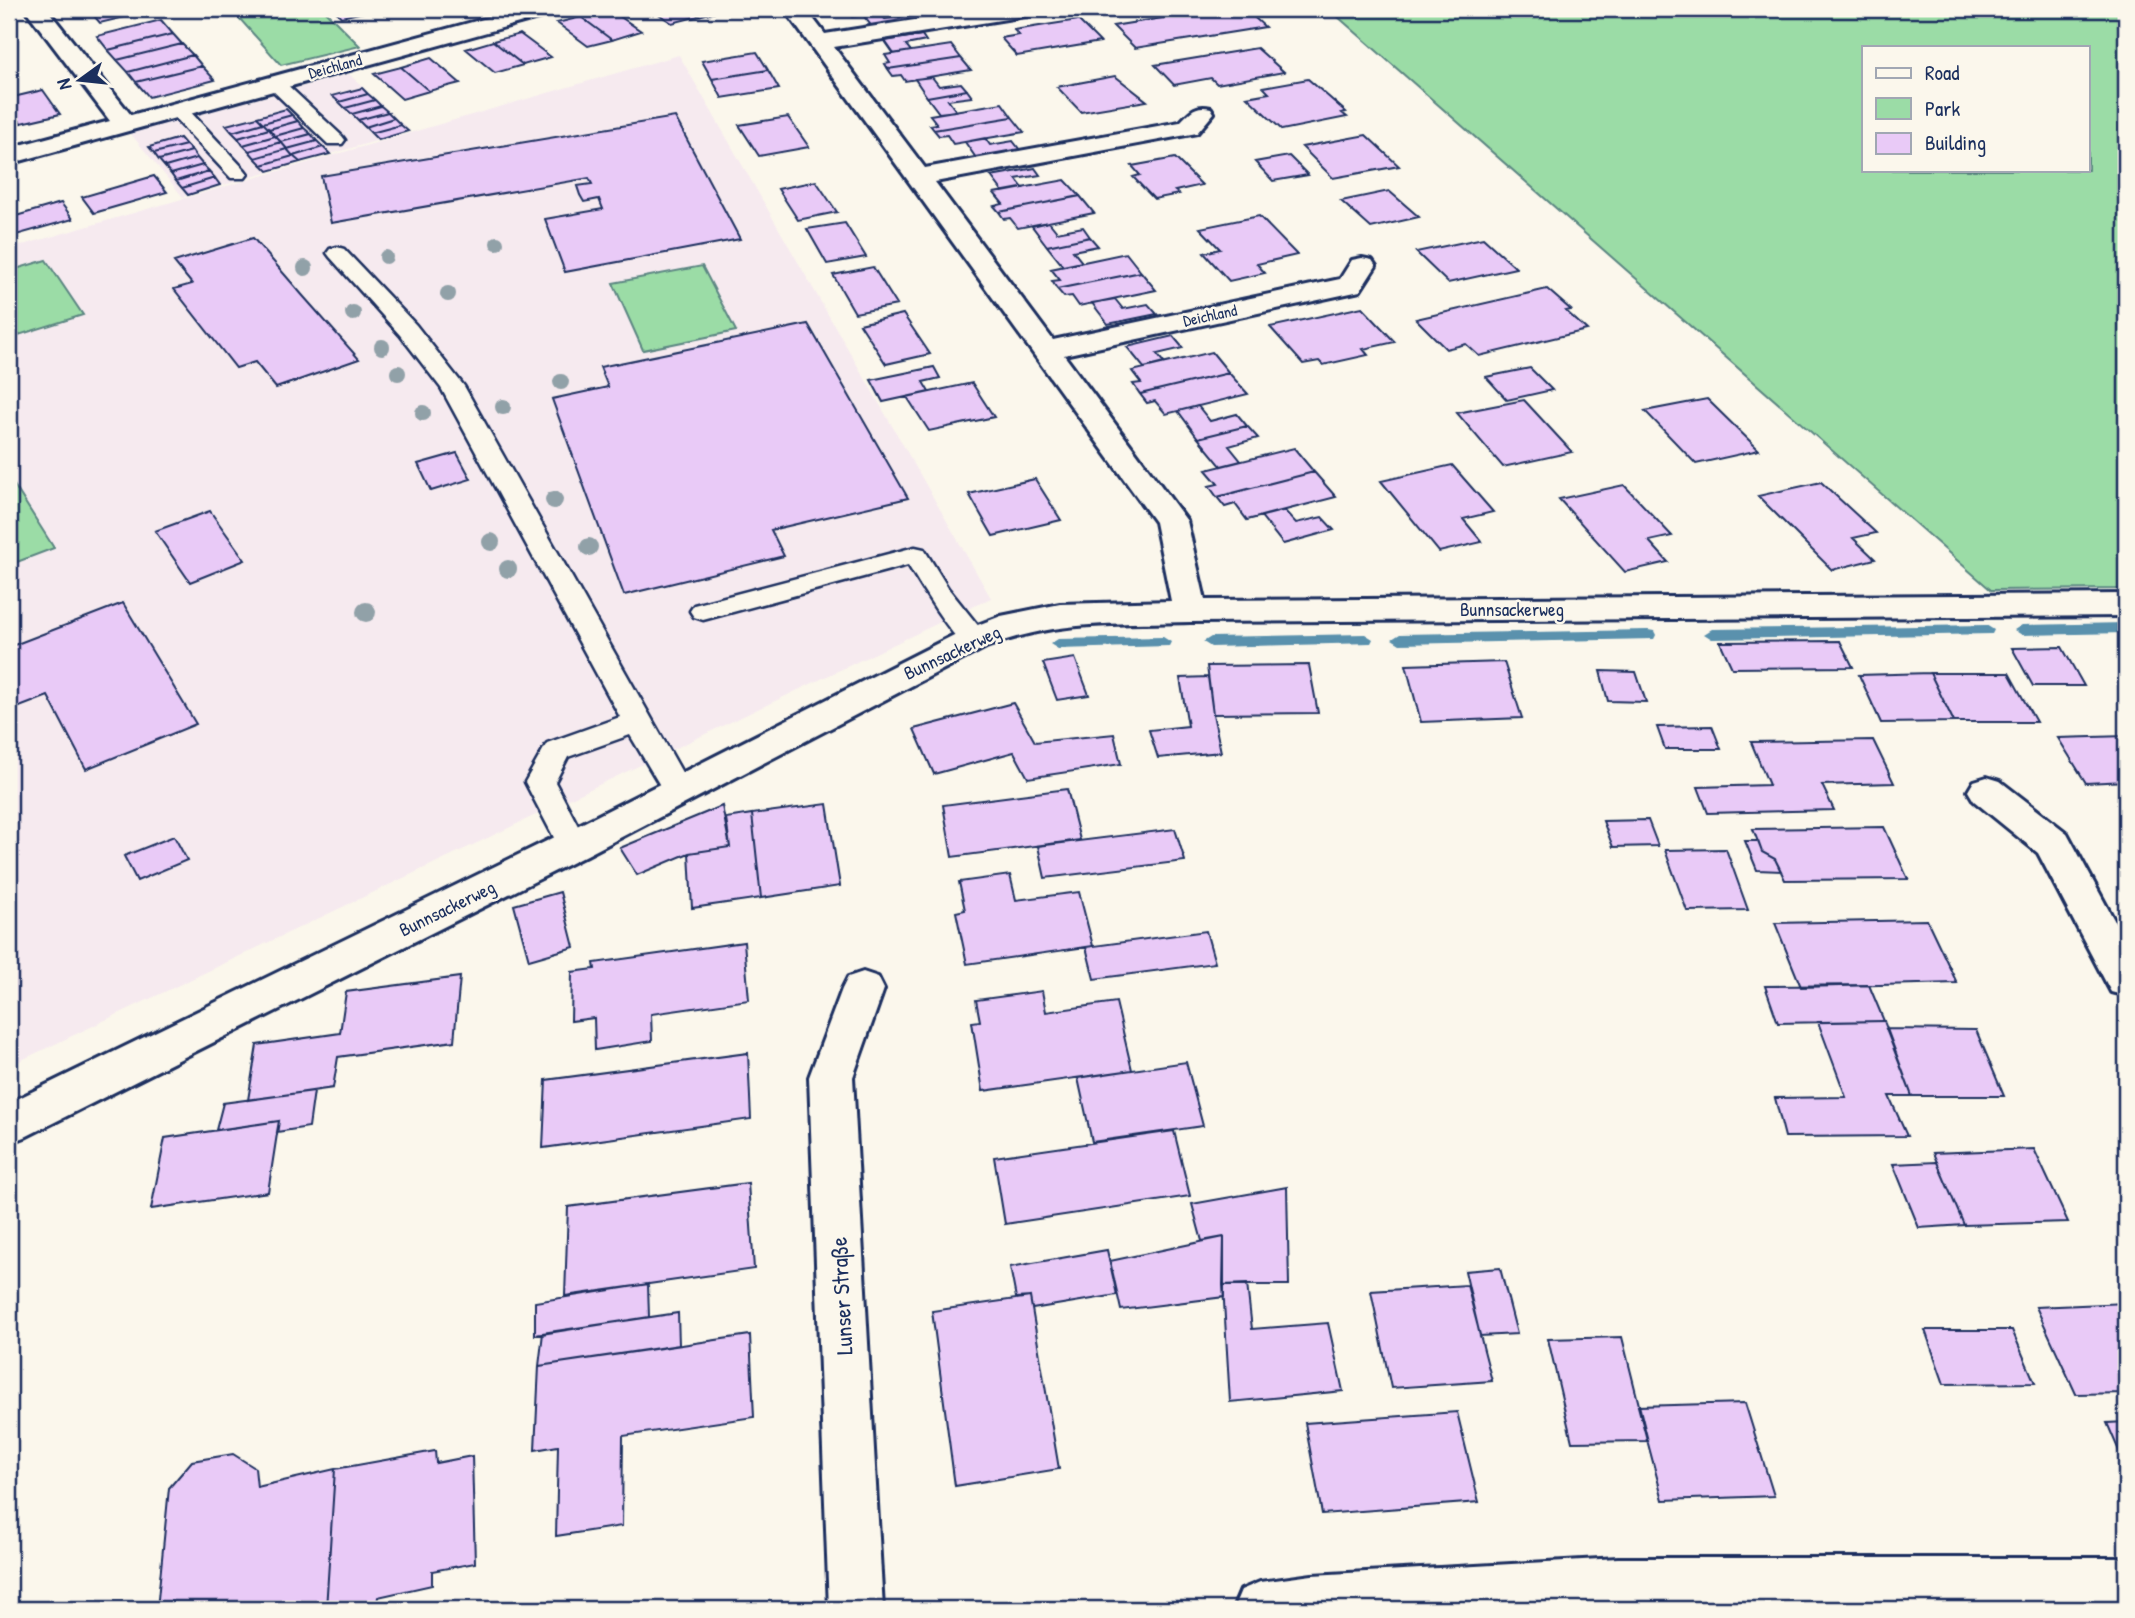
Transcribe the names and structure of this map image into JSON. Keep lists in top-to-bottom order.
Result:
{
  "streets": {
    "street": ["Deichland", "Bunnsackerweg", "Lunser Straße"]
  },
  "legend": ["Road", "Park", "Building"],
  "north": "left"
}
